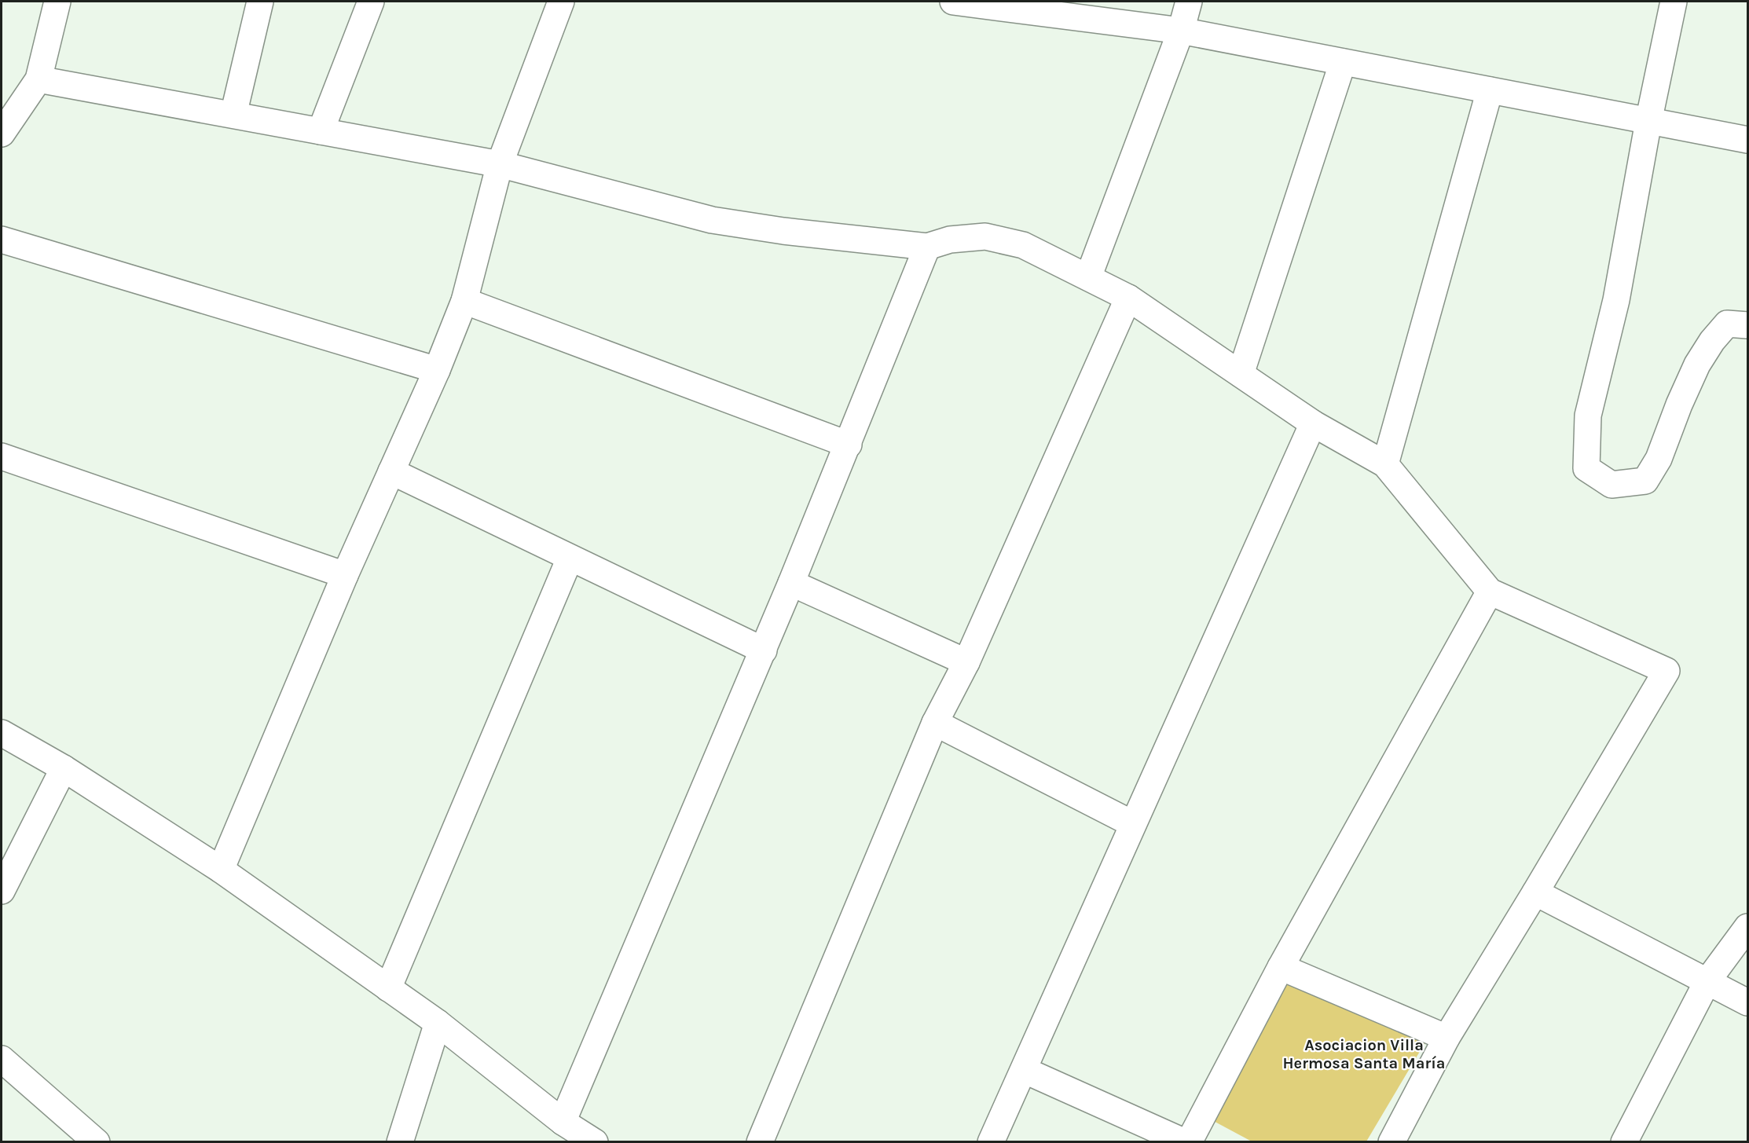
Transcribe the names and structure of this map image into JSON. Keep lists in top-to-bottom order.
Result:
{
  "districts": ["Asociacion Villa Hermosa Santa María"]
}
